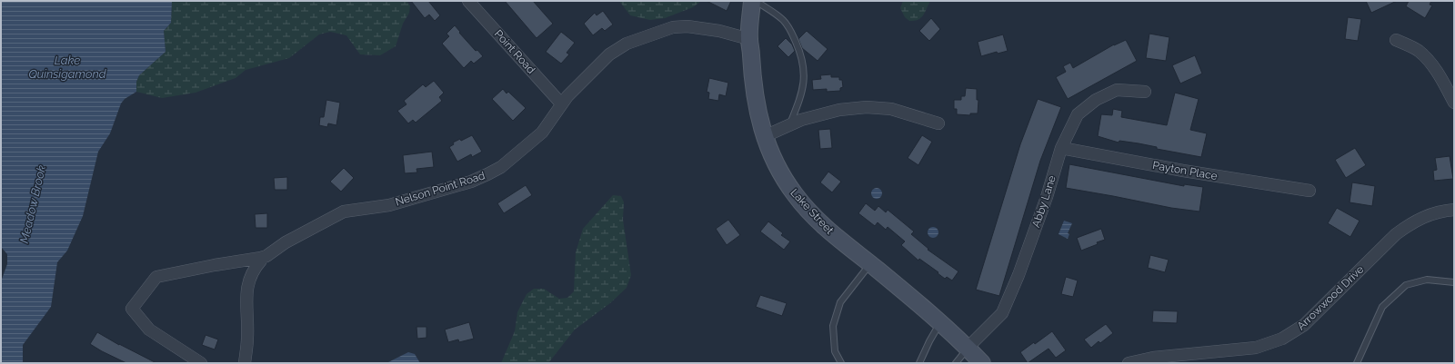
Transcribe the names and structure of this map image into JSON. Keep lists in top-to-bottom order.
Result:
{
  "streets": {
    "main road": ["Lake Street"],
    "street": [
      "Point Road",
      "Payton Place",
      "Nelson Point Road",
      "Abby Lane",
      "Arrowwood Drive"
    ]
  },
  "crossings": [
    ["Point Road", "Nelson Point Road"],
    ["Payton Place", "Abby Lane"],
    ["Nelson Point Road", "Lake Street"],
    ["Abby Lane", "Lake Street"]
  ],
  "water": ["Lake Quinsigamond", "Meadow Brook"]
}
